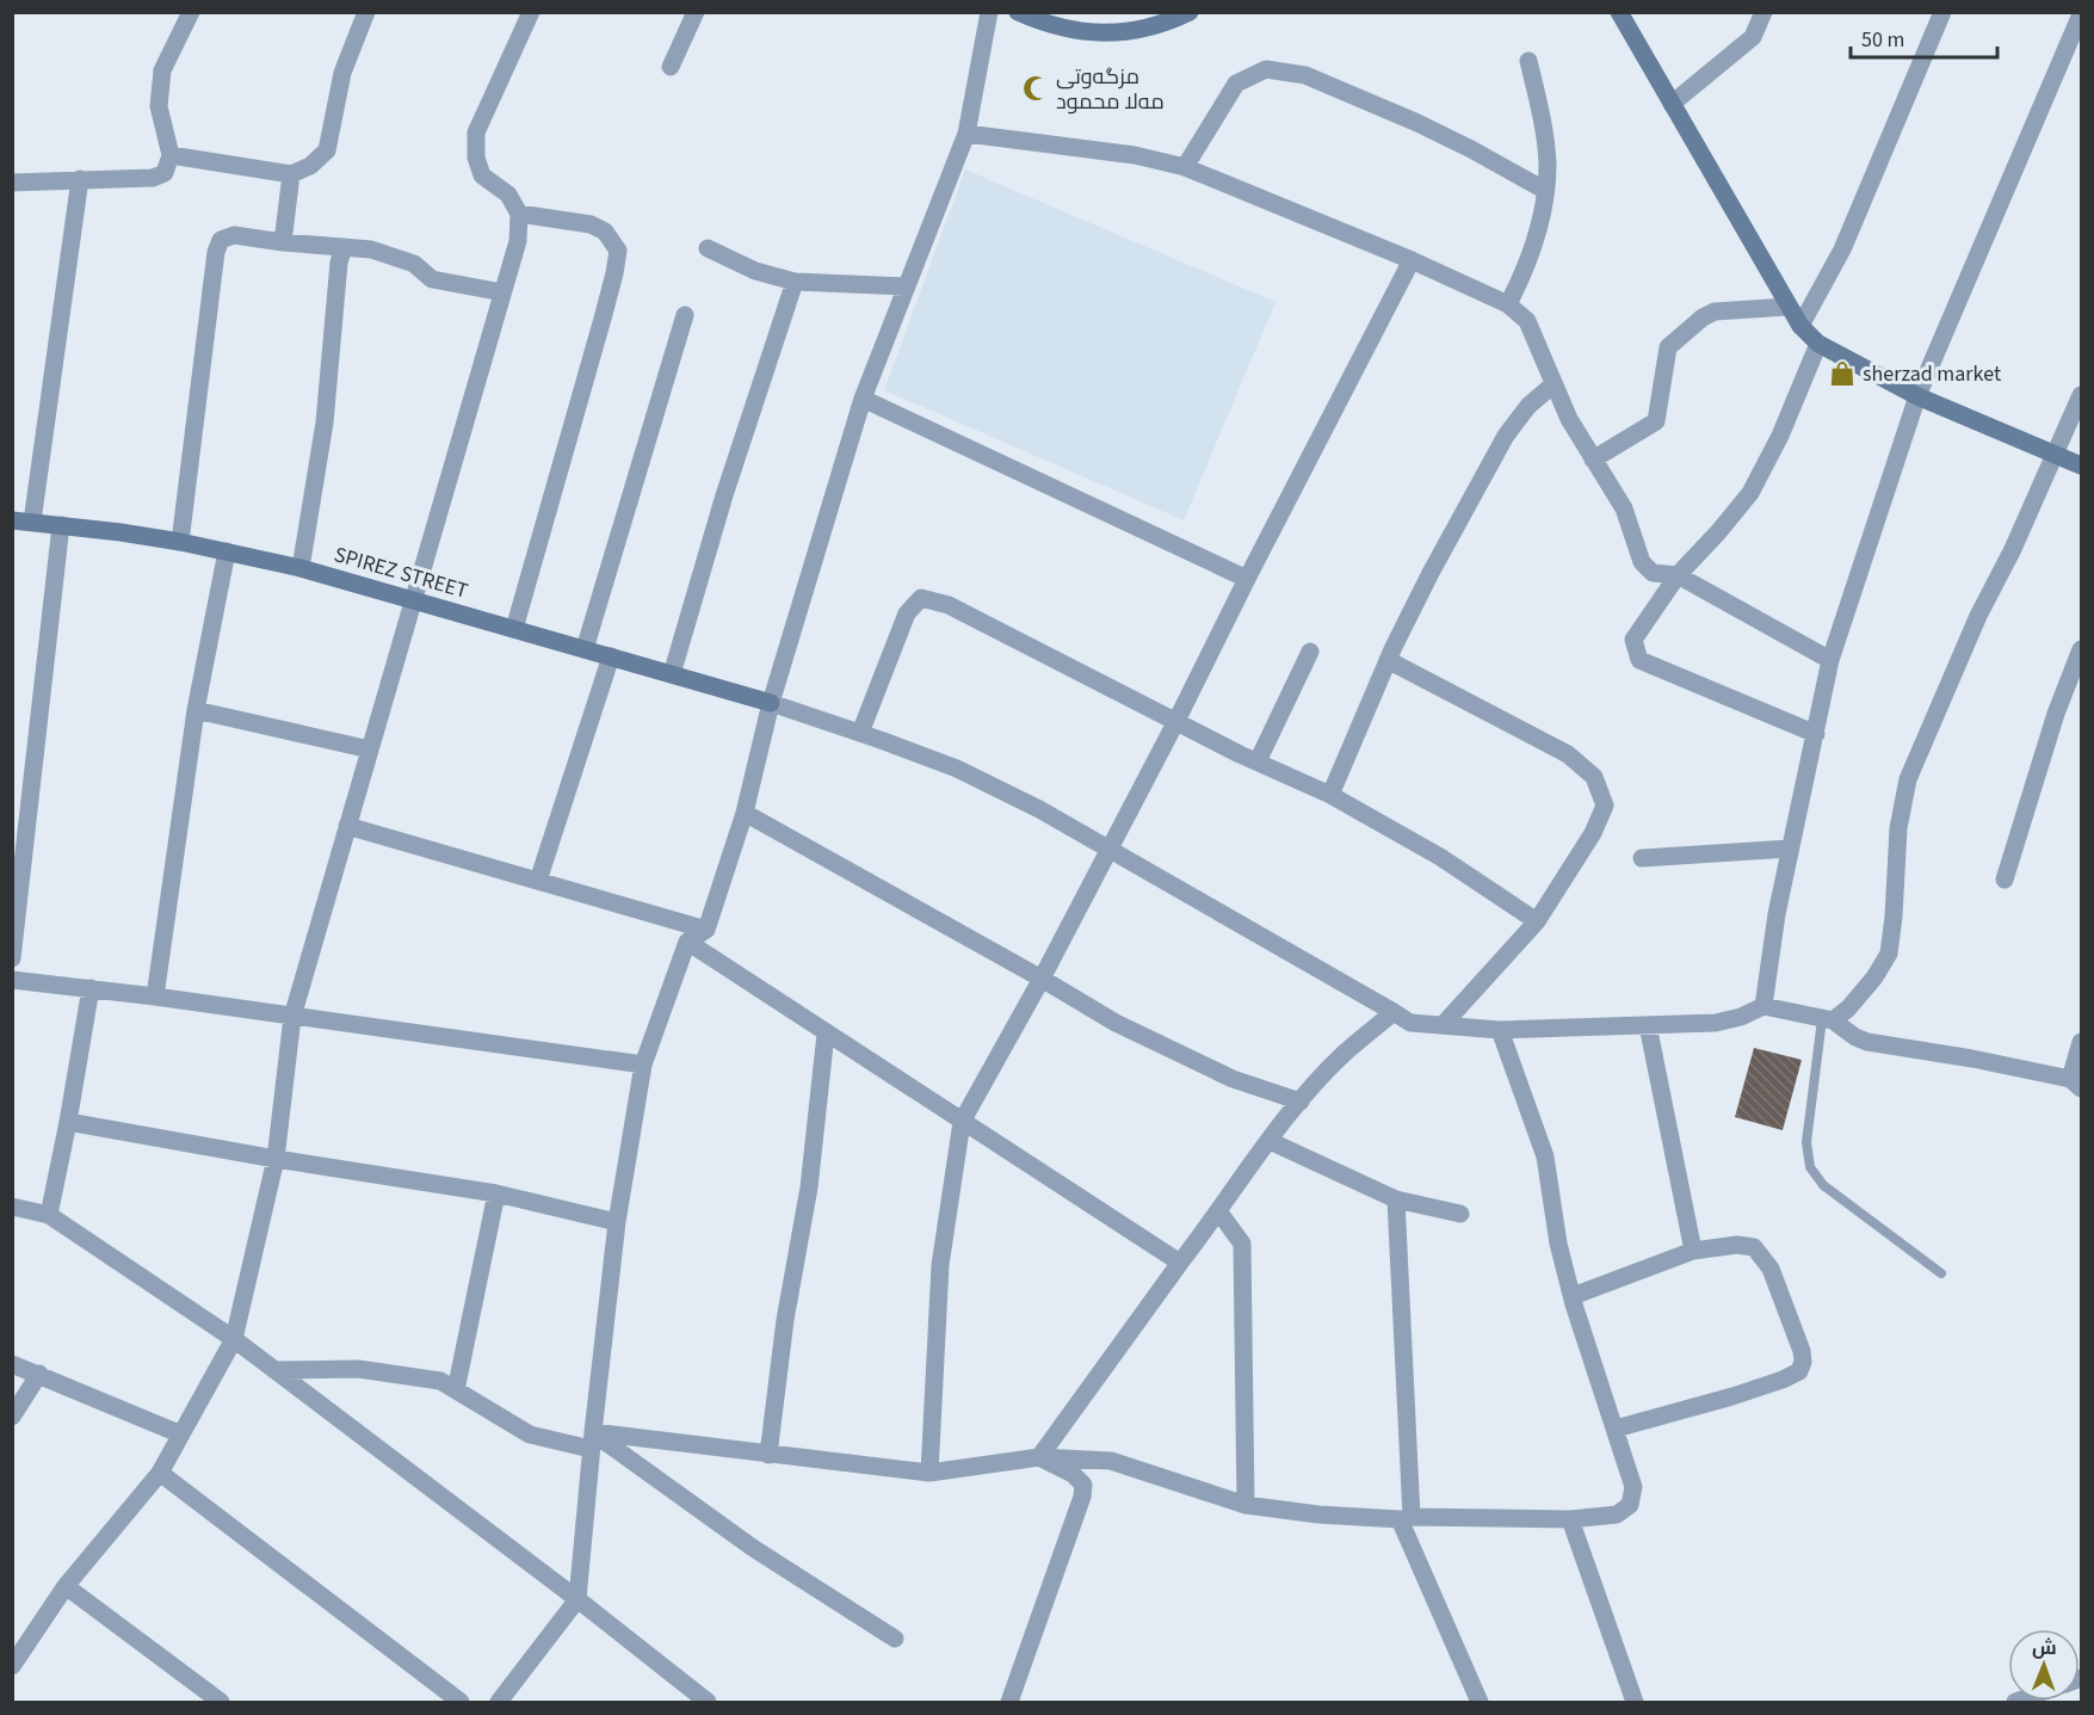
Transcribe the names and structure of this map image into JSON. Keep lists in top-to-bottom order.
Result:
{
  "streets": {
    "street": ["SPIREZ STREET"]
  },
  "places": {
    "mosque": ["مزگه‌وتی مه‌لا محمود"],
    "shop": ["sherzad market"]
  },
  "scale_bar": "50 m",
  "north": "top"
}
